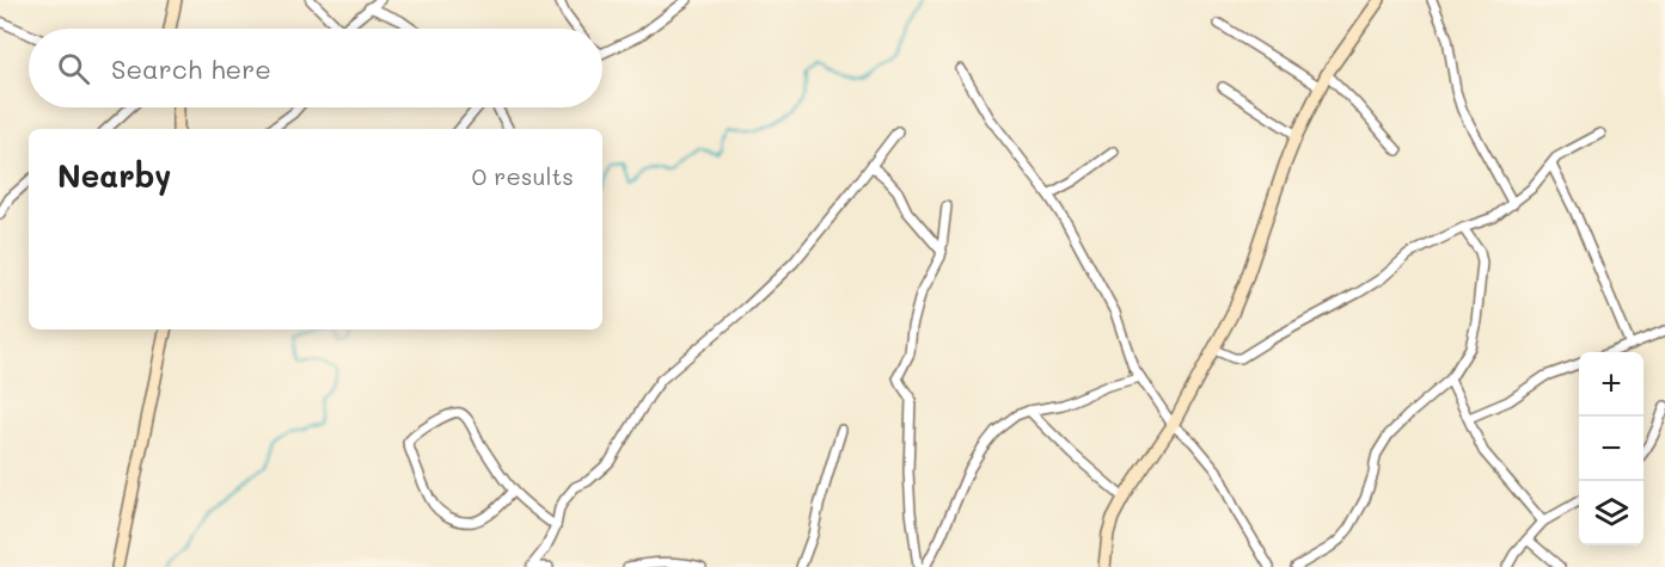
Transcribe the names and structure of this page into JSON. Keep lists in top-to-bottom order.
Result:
{
  "page": {
    "search": "Search here",
    "heading": ["Nearby", "0 results"],
    "map_buttons": ["+", "−"]
  }
}
